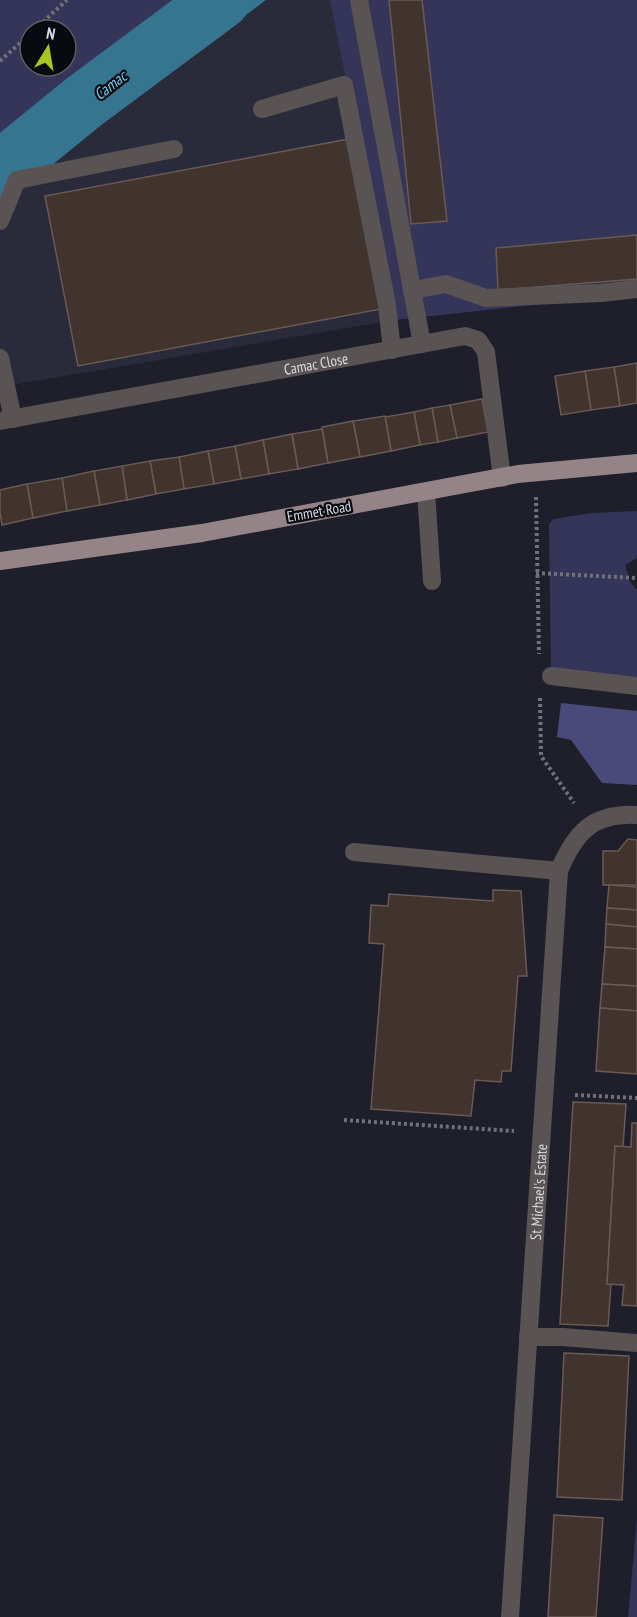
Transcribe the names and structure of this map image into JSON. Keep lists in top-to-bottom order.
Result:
{
  "streets": {
    "main road": ["Emmet Road"],
    "street": ["Camac Close", "St Michael's Estate"]
  },
  "crossings": [
    ["Camac Close", "Emmet Road"]
  ],
  "water": ["Camac"],
  "north": "top"
}
